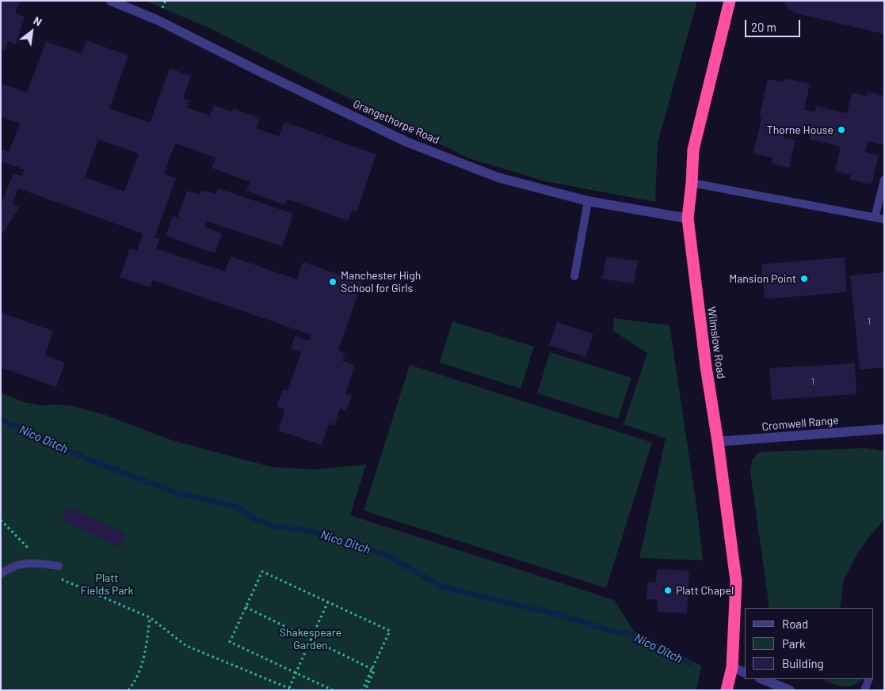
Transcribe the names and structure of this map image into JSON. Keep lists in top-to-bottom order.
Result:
{
  "streets": {
    "highway": ["Wilmslow Road"],
    "street": ["Grangethorpe Road", "Cromwell Range"]
  },
  "crossings": [
    ["Grangethorpe Road", "Wilmslow Road"],
    ["Wilmslow Road", "Cromwell Range"]
  ],
  "water": ["Nico Ditch"],
  "parks": ["Platt Fields Park", "Shakespeare Garden"],
  "places": [
    "Thorne House",
    "Mansion Point",
    "Manchester High School for Girls",
    "Platt Chapel"
  ],
  "house_numbers": ["1", "1"],
  "legend": ["Road", "Park", "Building"],
  "scale_bar": "20 m",
  "north": "top right"
}
